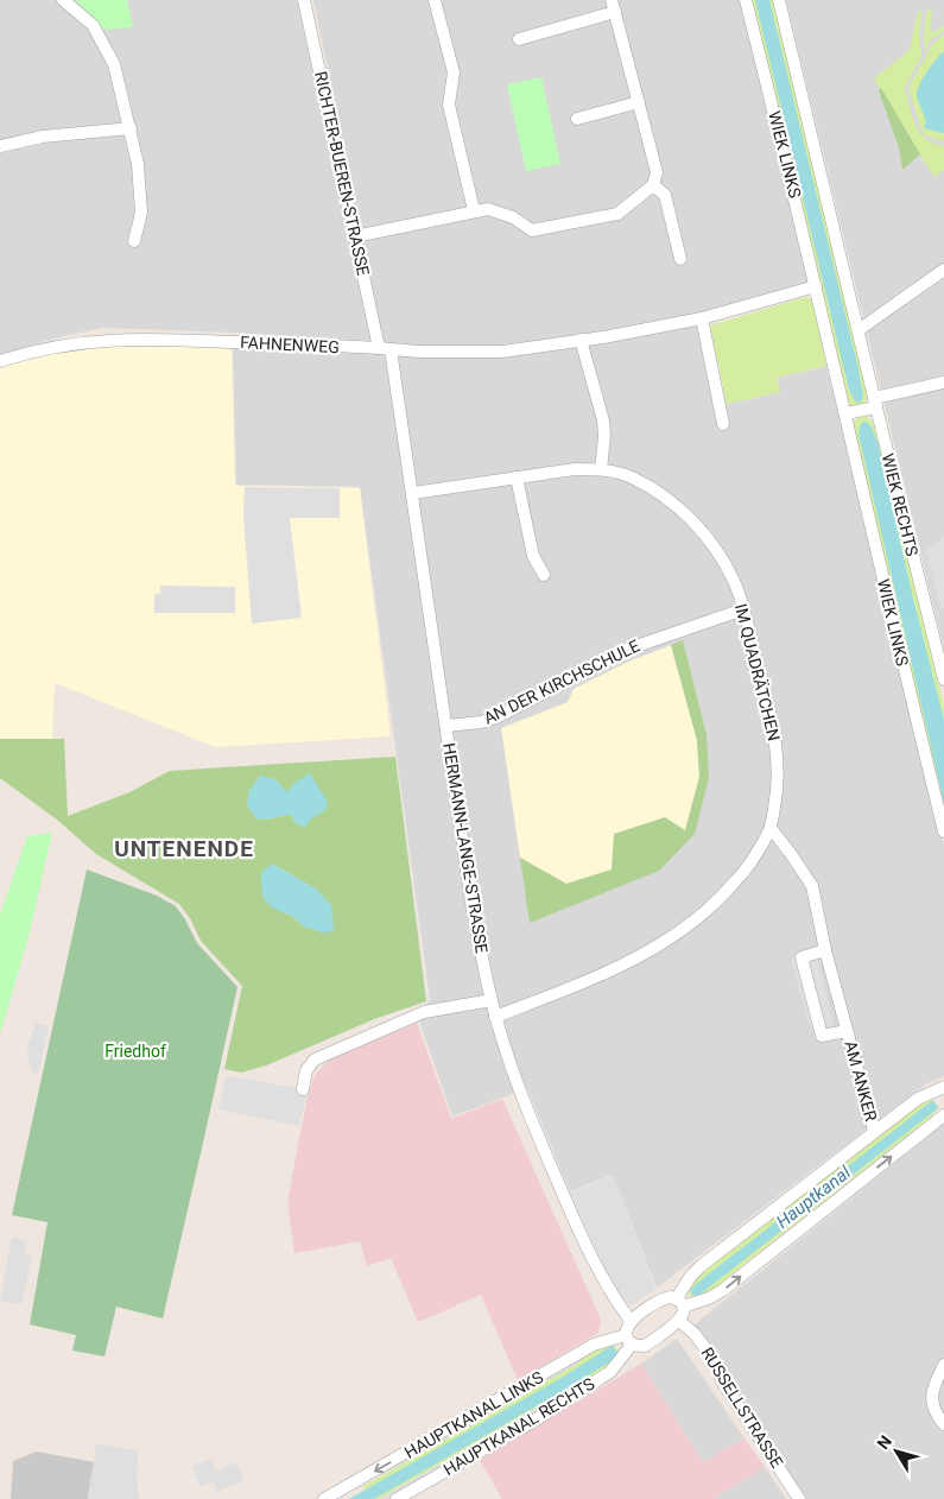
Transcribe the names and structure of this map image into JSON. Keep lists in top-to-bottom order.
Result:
{
  "streets": {
    "street": [
      "WIEK LINKS",
      "RICHTER-BUEREN-STRASSE",
      "FAHNENWEG",
      "WIEK RECHTS",
      "IM QUADRÄTCHEN",
      "AN DER KIRCHSCHULE",
      "HERMANN-LANGE-STRASSE",
      "AM ANKER",
      "RUSSELLSTRASSE",
      "HAUPTKANAL LINKS",
      "HAUPTKANAL RECHTS"
    ]
  },
  "crossings": [
    ["WIEK LINKS", "FAHNENWEG"],
    ["RICHTER-BUEREN-STRASSE", "FAHNENWEG"],
    ["RICHTER-BUEREN-STRASSE", "HERMANN-LANGE-STRASSE"],
    ["FAHNENWEG", "HERMANN-LANGE-STRASSE"],
    ["IM QUADRÄTCHEN", "AN DER KIRCHSCHULE"],
    ["IM QUADRÄTCHEN", "HERMANN-LANGE-STRASSE"],
    ["IM QUADRÄTCHEN", "AM ANKER"],
    ["AN DER KIRCHSCHULE", "HERMANN-LANGE-STRASSE"],
    ["RUSSELLSTRASSE", "HAUPTKANAL LINKS"],
    ["HAUPTKANAL LINKS", "HAUPTKANAL RECHTS"]
  ],
  "one_way": ["HAUPTKANAL LINKS"],
  "districts": ["UNTENENDE"],
  "water": ["Hauptkanal"],
  "parks": ["Friedhof"],
  "north": "top left"
}
